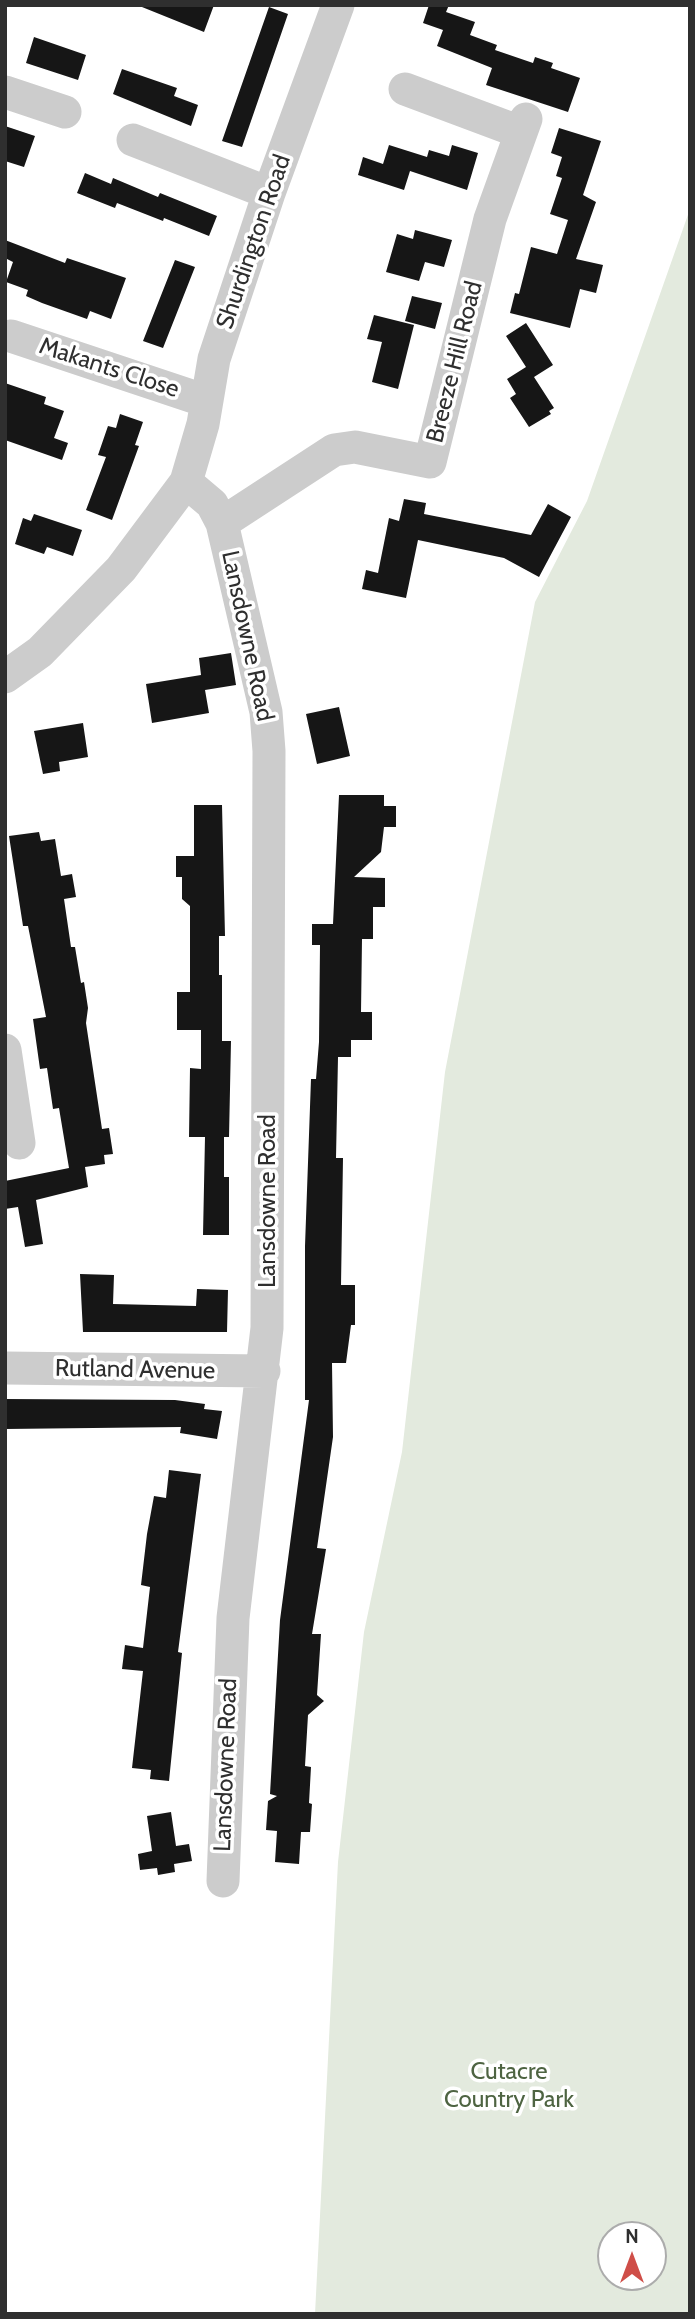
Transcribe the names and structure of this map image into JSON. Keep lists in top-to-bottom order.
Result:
{
  "streets": {
    "street": [
      "Shurdington Road",
      "Breeze Hill Road",
      "Makants Close",
      "Lansdowne Road",
      "Rutland Avenue"
    ]
  },
  "crossings": [
    ["Shurdington Road", "Makants Close"],
    ["Breeze Hill Road", "Lansdowne Road"],
    ["Lansdowne Road", "Rutland Avenue"]
  ],
  "parks": ["Cutacre Country Park"],
  "north": "top"
}
